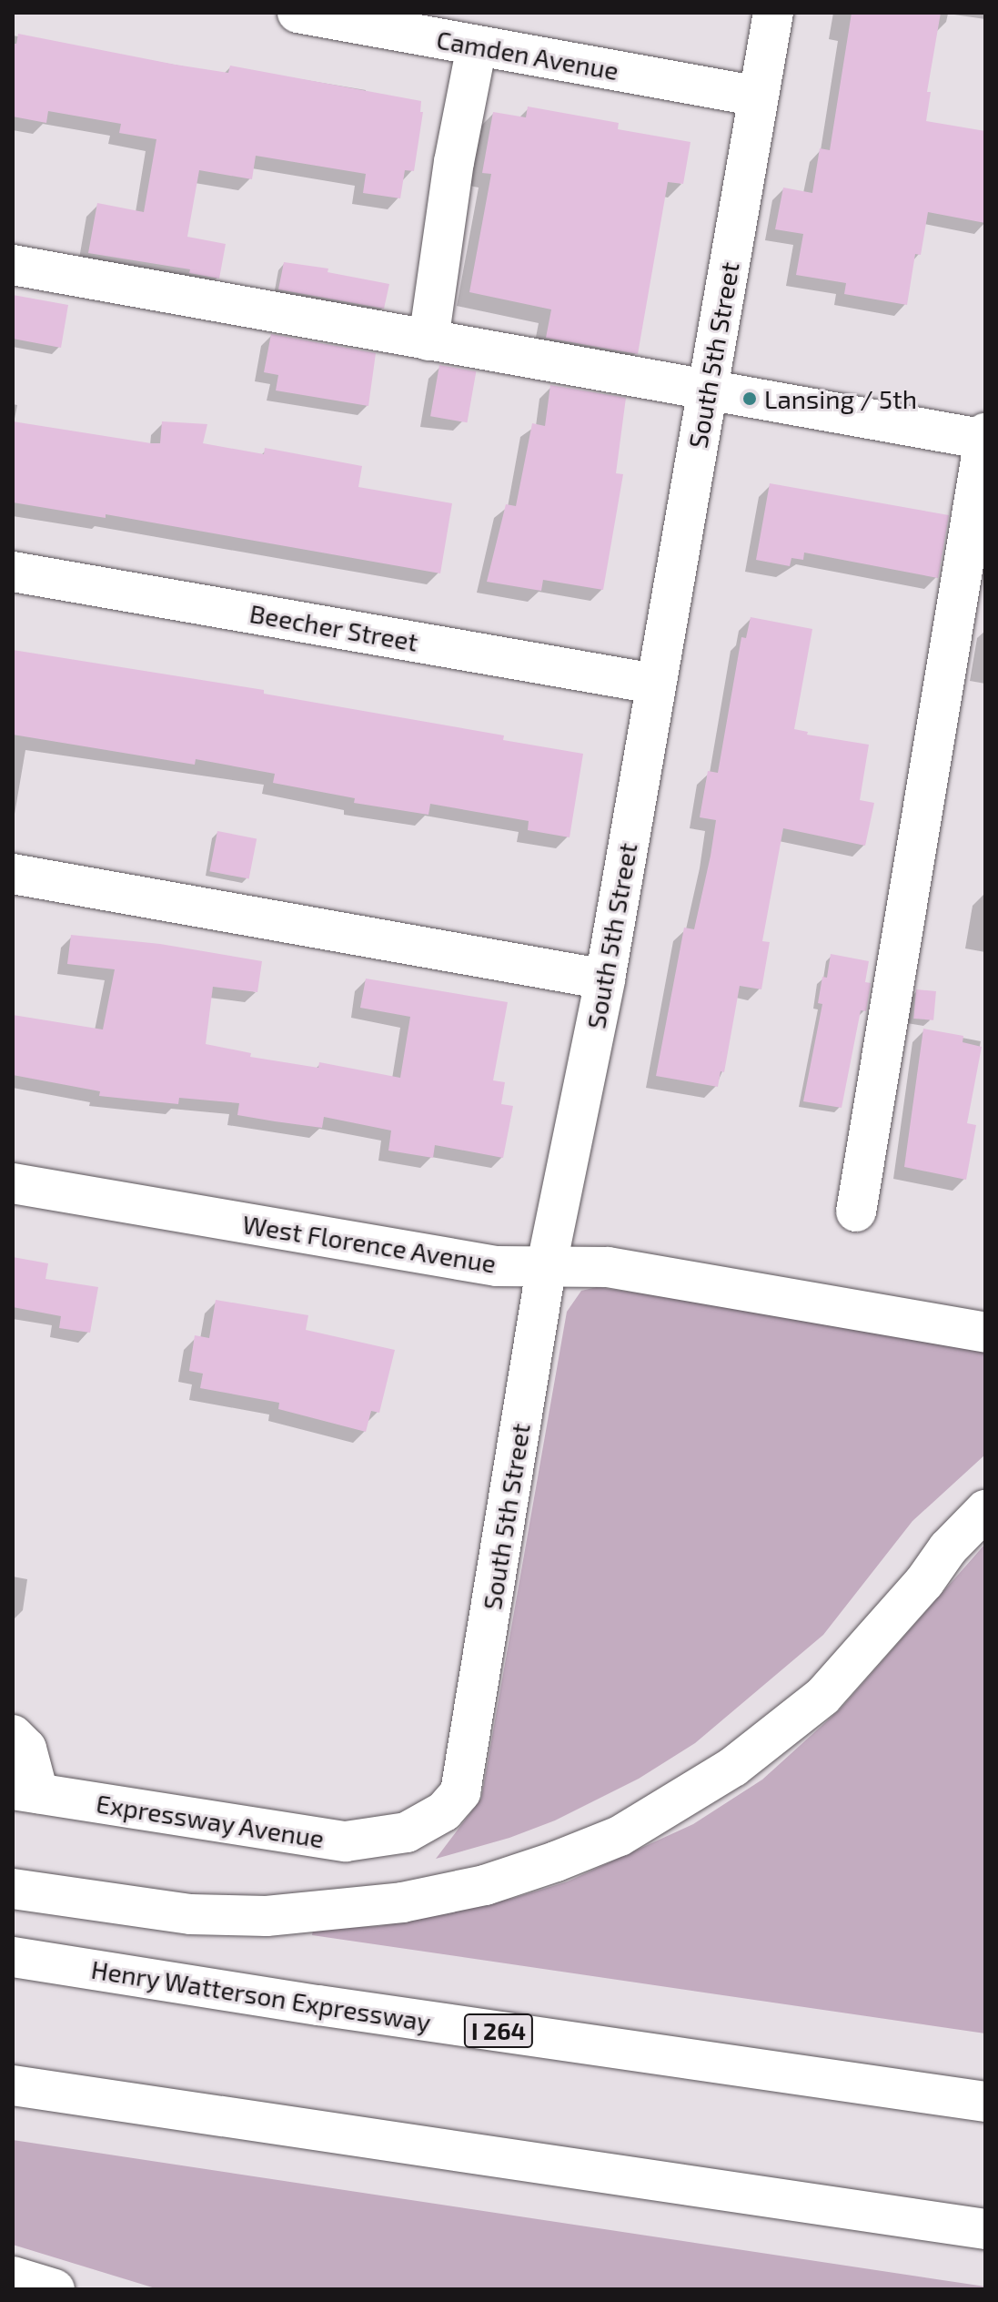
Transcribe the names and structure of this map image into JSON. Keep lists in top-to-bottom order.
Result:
{
  "streets": {
    "main road": [
      "Camden Avenue",
      "South 5th Street",
      "Beecher Street",
      "West Florence Avenue",
      "Expressway Avenue",
      "Henry Watterson Expressway",
      "I 264"
    ]
  },
  "crossings": [
    ["Camden Avenue", "South 5th Street"],
    ["South 5th Street", "Beecher Street"],
    ["South 5th Street", "West Florence Avenue"],
    ["South 5th Street", "Expressway Avenue"]
  ],
  "places": ["Lansing / 5th"]
}
